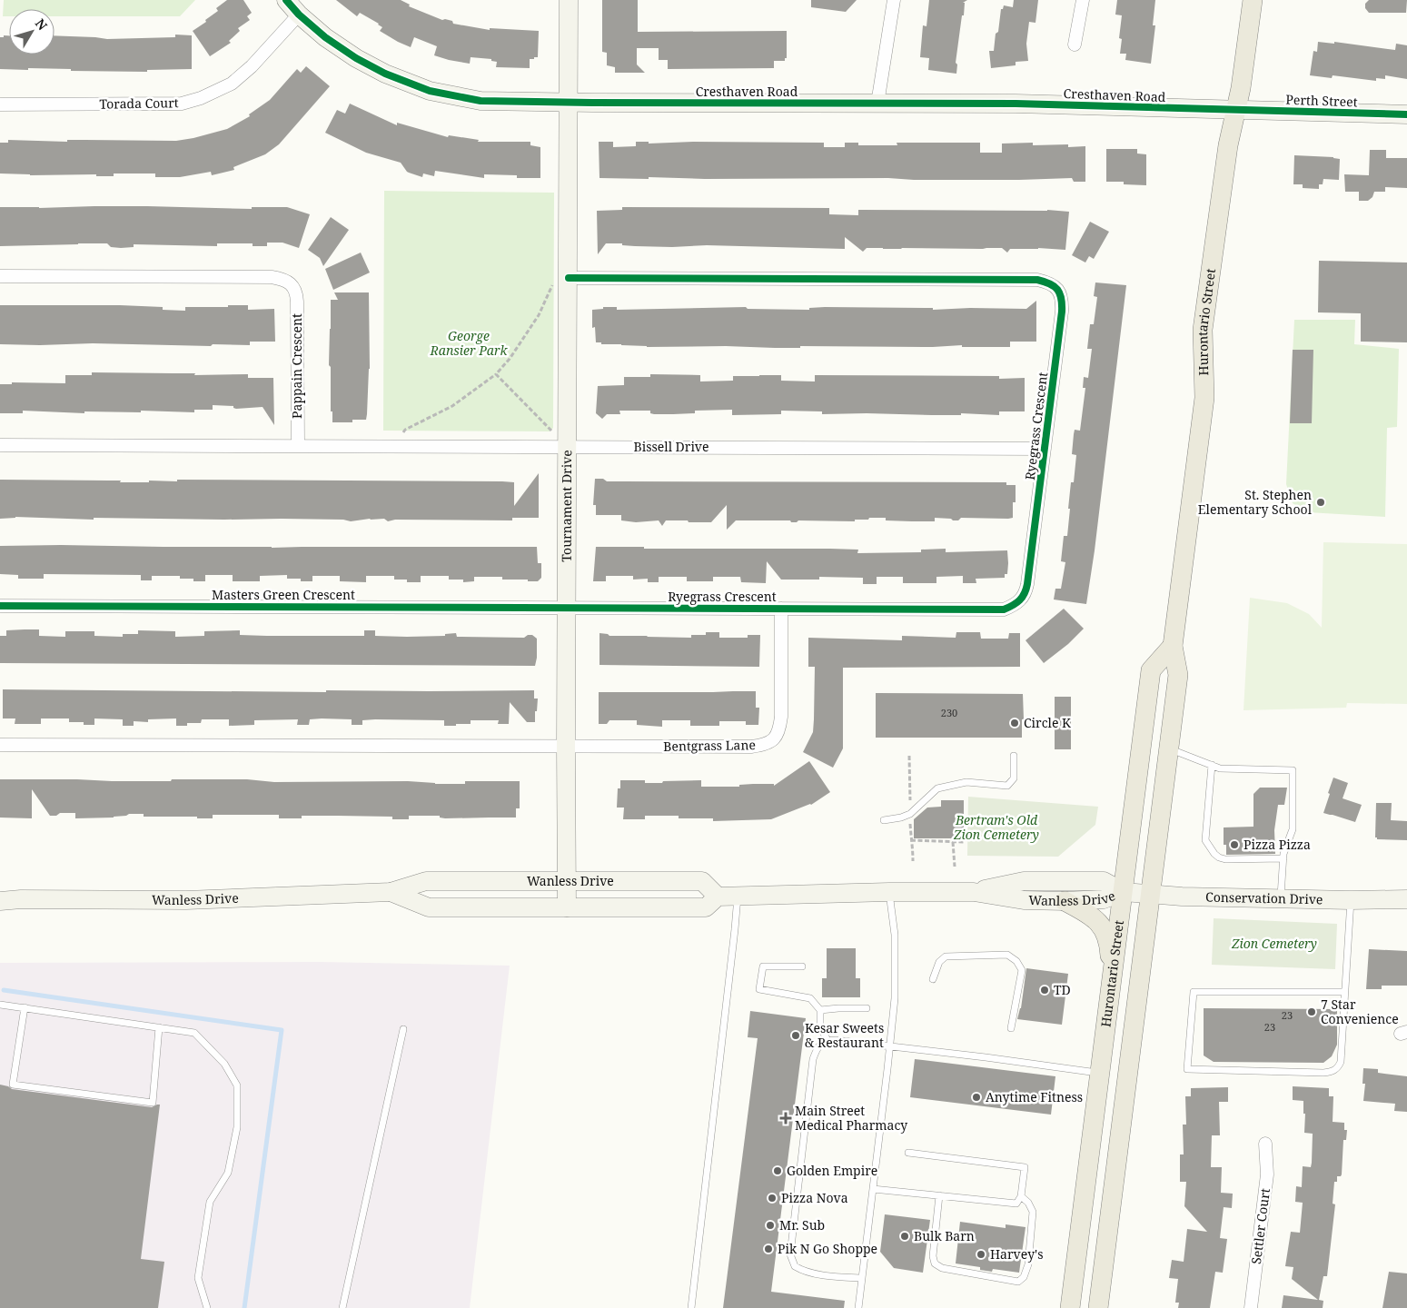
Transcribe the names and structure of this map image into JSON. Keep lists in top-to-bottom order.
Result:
{
  "streets": {
    "main road": ["Hurontario Street"],
    "street": [
      "Cresthaven Road",
      "Perth Street",
      "Torada Court",
      "Pappain Crescent",
      "Ryegrass Crescent",
      "Bissell Drive",
      "Tournament Drive",
      "Masters Green Crescent",
      "Bentgrass Lane",
      "Wanless Drive",
      "Conservation Drive",
      "Settler Court"
    ]
  },
  "crossings": [
    ["Cresthaven Road", "Perth Street"],
    ["Cresthaven Road", "Torada Court"],
    ["Cresthaven Road", "Hurontario Street"],
    ["Cresthaven Road", "Tournament Drive"],
    ["Perth Street", "Hurontario Street"],
    ["Hurontario Street", "Wanless Drive"],
    ["Hurontario Street", "Conservation Drive"],
    ["Pappain Crescent", "Bissell Drive"],
    ["Ryegrass Crescent", "Bissell Drive"],
    ["Ryegrass Crescent", "Tournament Drive"],
    ["Ryegrass Crescent", "Masters Green Crescent"],
    ["Ryegrass Crescent", "Bentgrass Lane"],
    ["Bissell Drive", "Tournament Drive"],
    ["Tournament Drive", "Masters Green Crescent"],
    ["Tournament Drive", "Bentgrass Lane"],
    ["Tournament Drive", "Wanless Drive"],
    ["Wanless Drive", "Conservation Drive"]
  ],
  "parks": ["George Ransier Park", "Bertram's Old Zion Cemetery", "Zion Cemetery"],
  "places": {
    "other": [
      "St. Stephen Elementary School",
      "Circle K",
      "Pizza Pizza",
      "TD",
      "7 Star Convenience",
      "Kesar Sweets & Restaurant",
      "Anytime Fitness",
      "Golden Empire",
      "Pizza Nova",
      "Mr. Sub",
      "Bulk Barn",
      "Pik N Go Shoppe",
      "Harvey's"
    ],
    "health": ["Main Street Medical Pharmacy"]
  },
  "house_numbers": ["230", "23", "23"],
  "north": "top right"
}
